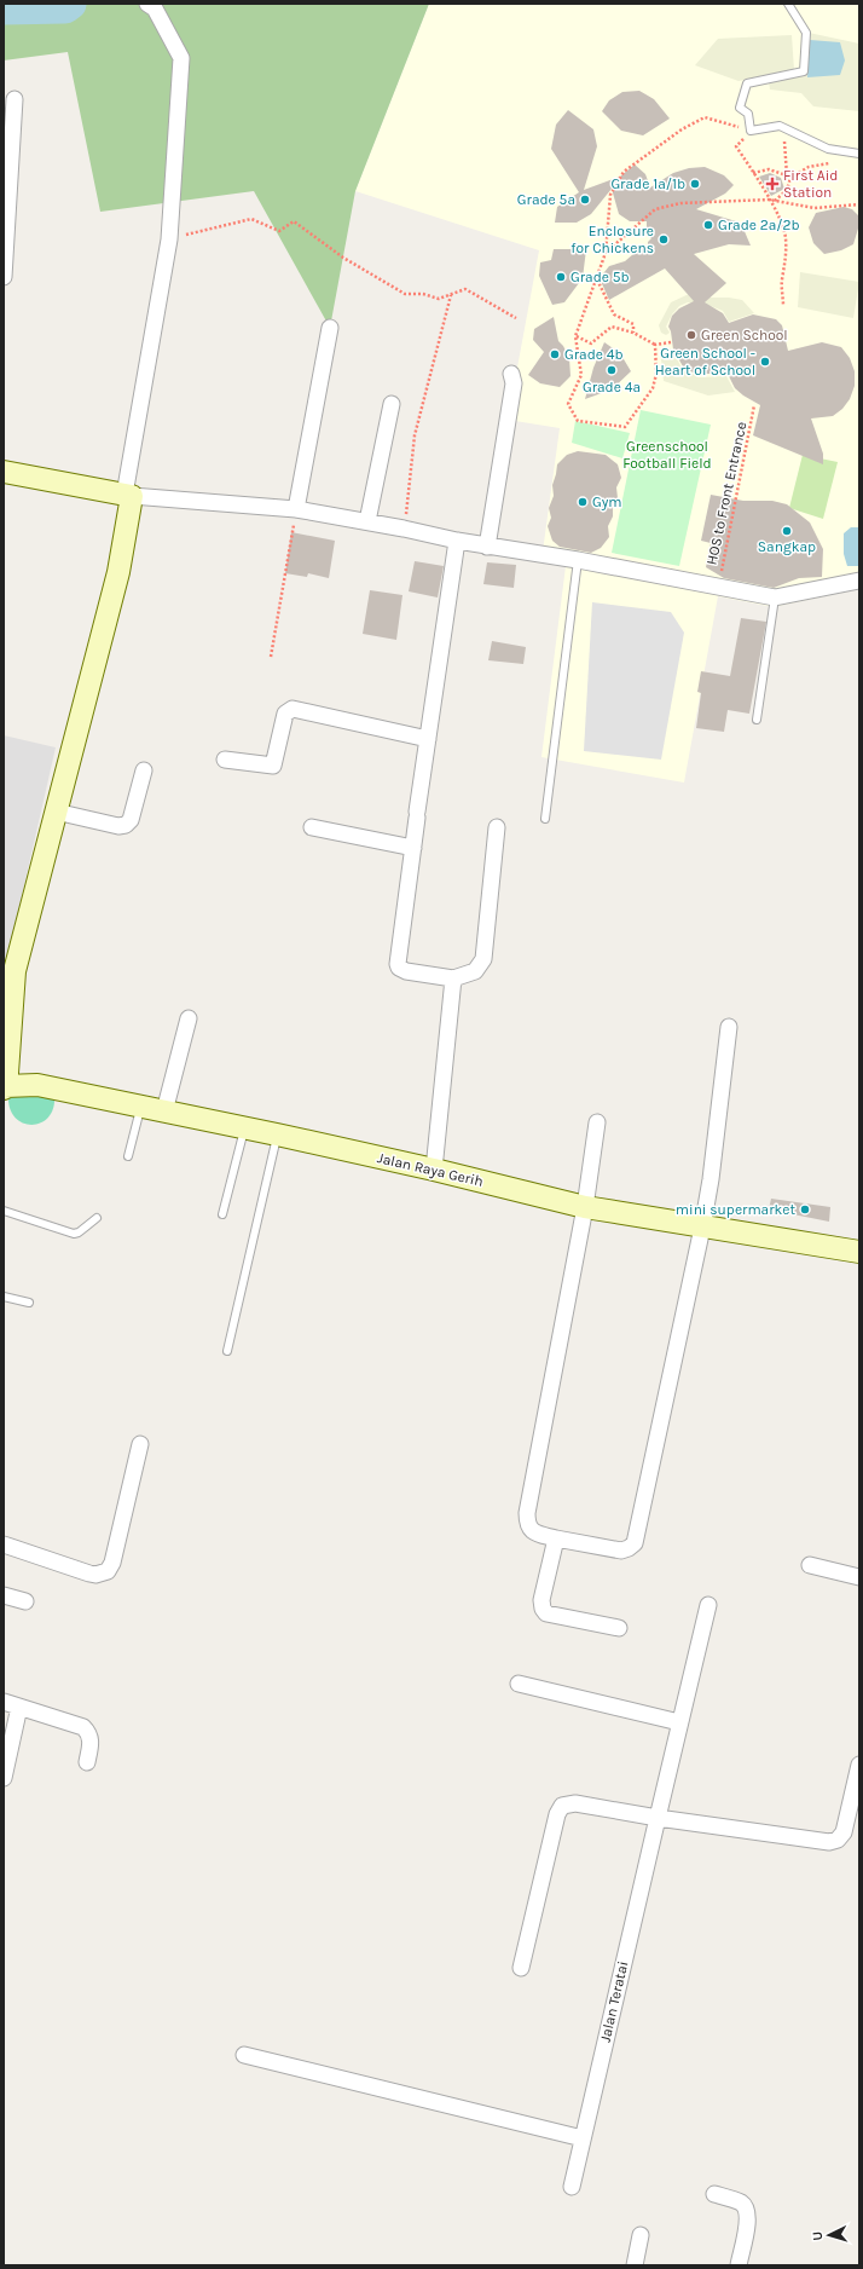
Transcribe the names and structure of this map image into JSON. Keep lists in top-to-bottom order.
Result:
{
  "streets": {
    "street": ["Jalan Raya Gerih", "Jalan Teratai"],
    "path": ["HOS to Front Entrance"]
  },
  "parks": ["Greenschool Football Field"],
  "places": {
    "other": [
      "Grade 1a/1b",
      "Grade 5a",
      "Grade 2a/2b",
      "Enclosure for Chickens",
      "Grade 5b",
      "Green School",
      "Grade 4b",
      "Green School - Heart of School",
      "Grade 4a",
      "Gym",
      "Sangkap",
      "mini supermarket"
    ],
    "health": ["First Aid Station"]
  },
  "north": "left"
}
